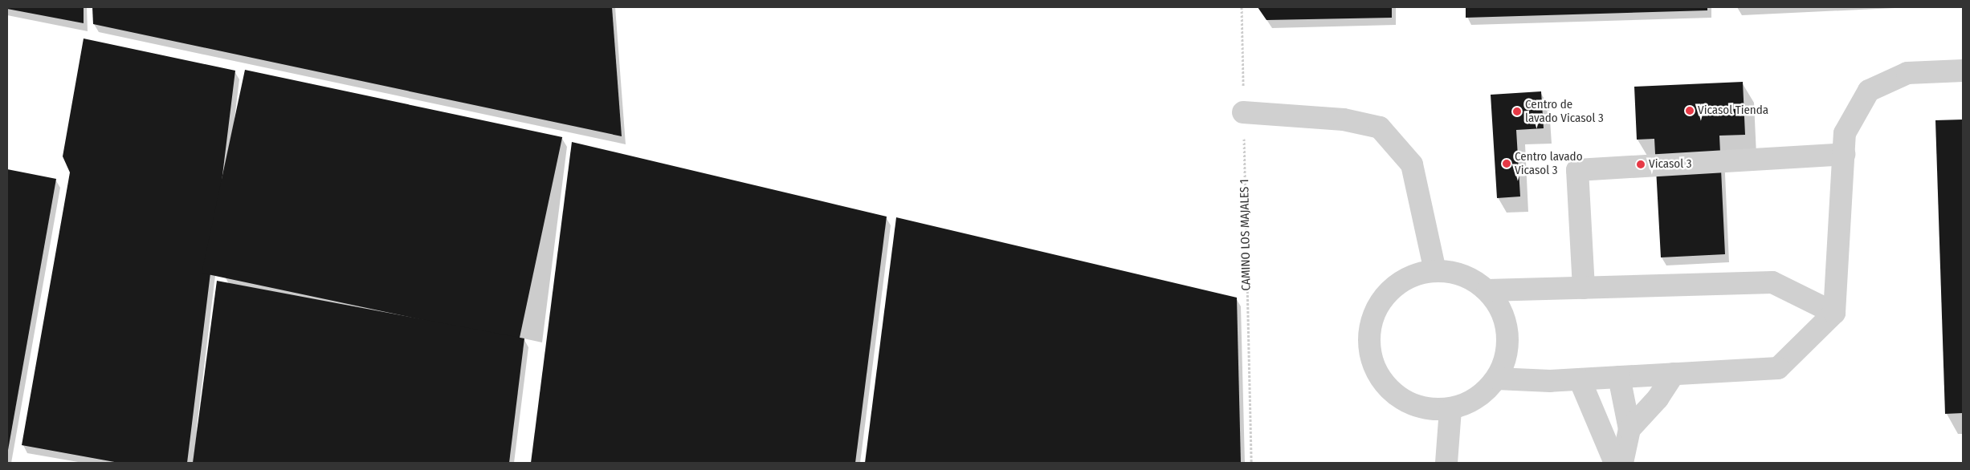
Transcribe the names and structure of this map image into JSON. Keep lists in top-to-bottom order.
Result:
{
  "streets": {
    "path": ["CAMINO LOS MAJALES 1"]
  },
  "places": [
    "Vicasol Tienda",
    "Centro de lavado Vicasol 3",
    "Centro lavado Vicasol 3",
    "Vicasol 3"
  ]
}
